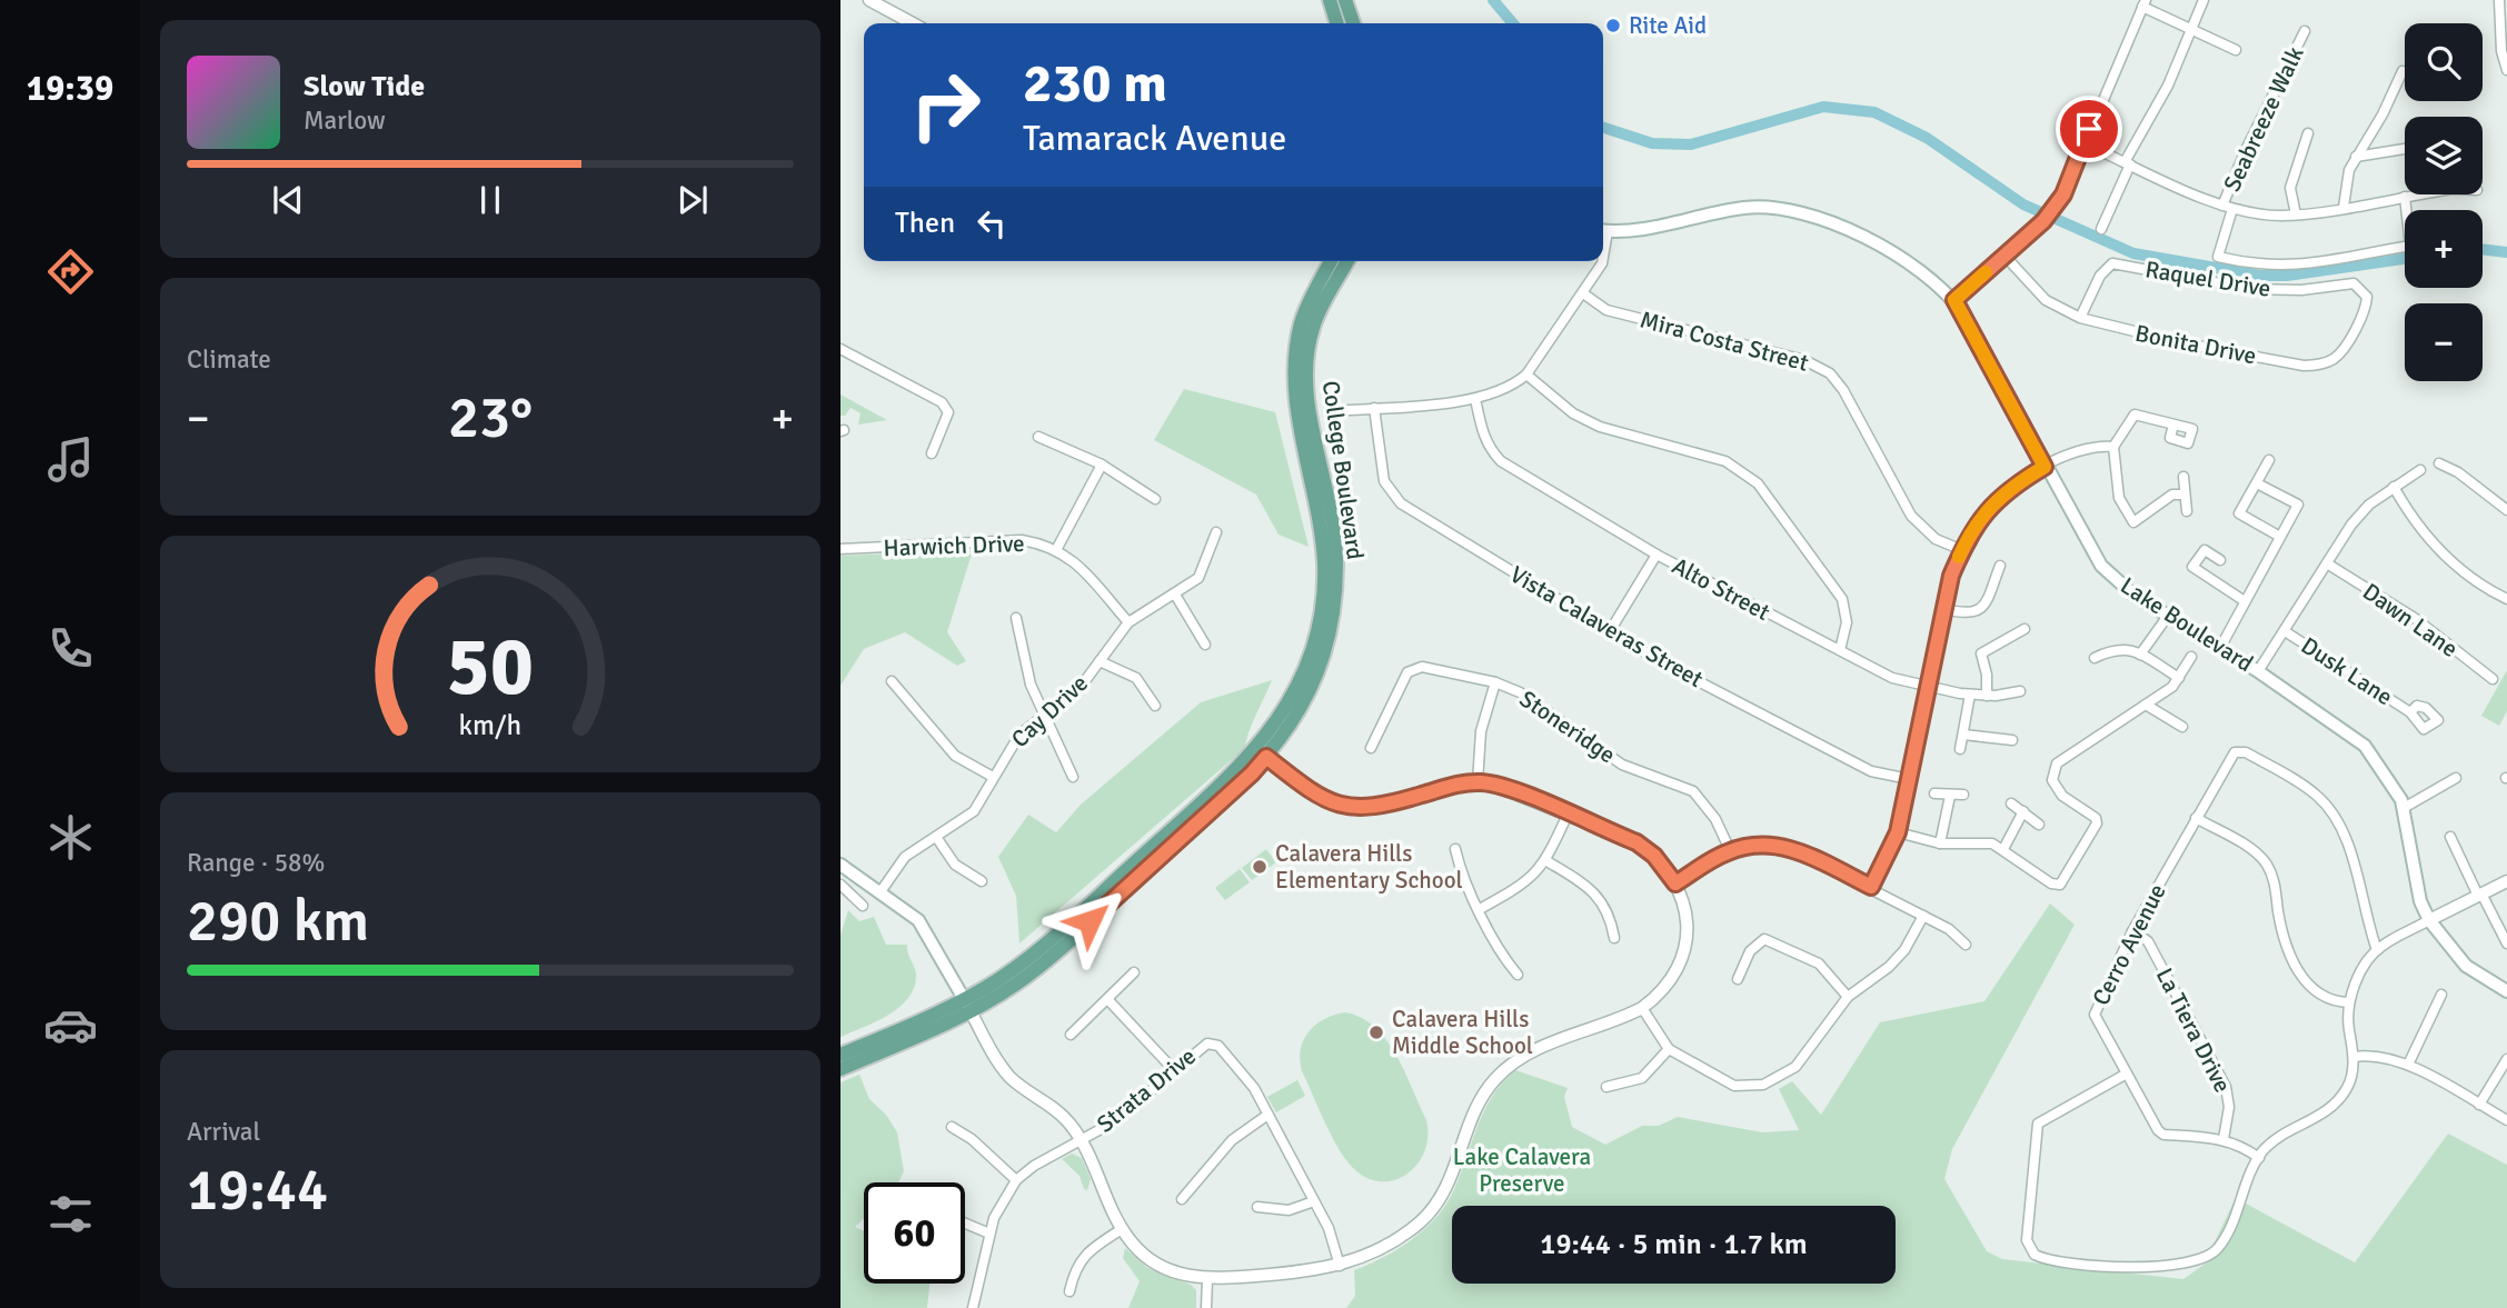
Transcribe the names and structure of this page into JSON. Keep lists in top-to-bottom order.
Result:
{
  "streets": {
    "main road": ["College Boulevard", "Lake Boulevard"],
    "street": [
      "Seabreeze Walk",
      "Raquel Drive",
      "Mira Costa Street",
      "Bonita Drive",
      "Harwich Drive",
      "Alto Street",
      "Dawn Lane",
      "Vista Calaveras Street",
      "Dusk Lane",
      "Cay Drive",
      "Stoneridge",
      "Cerro Avenue",
      "La Tiera Drive",
      "Strata Drive"
    ]
  },
  "crossings": [
    ["Raquel Drive", "Bonita Drive"],
    ["Harwich Drive", "Cay Drive"],
    ["Cerro Avenue", "La Tiera Drive"]
  ],
  "parks": ["Lake Calavera Preserve"],
  "places": ["Rite Aid", "Calavera Hills Elementary School", "Calavera Hills Middle School"],
  "page": {
    "tabs": "19:39",
    "map_buttons": ["+", "−"],
    "turn": ["230 m", "Tamarack Avenue"],
    "song": ["Slow Tide", "Marlow"],
    "then": "Then",
    "tile": [
      "Climate",
      ["Range · 58%", "290 km"],
      ["Arrival", "19:44"]
    ],
    "heat": ["−", "23°", "+"],
    "limit": "60",
    "trip": "19:44 · 5 min · 1.7 km",
    "gauge": ["50", "km/h"]
  }
}
